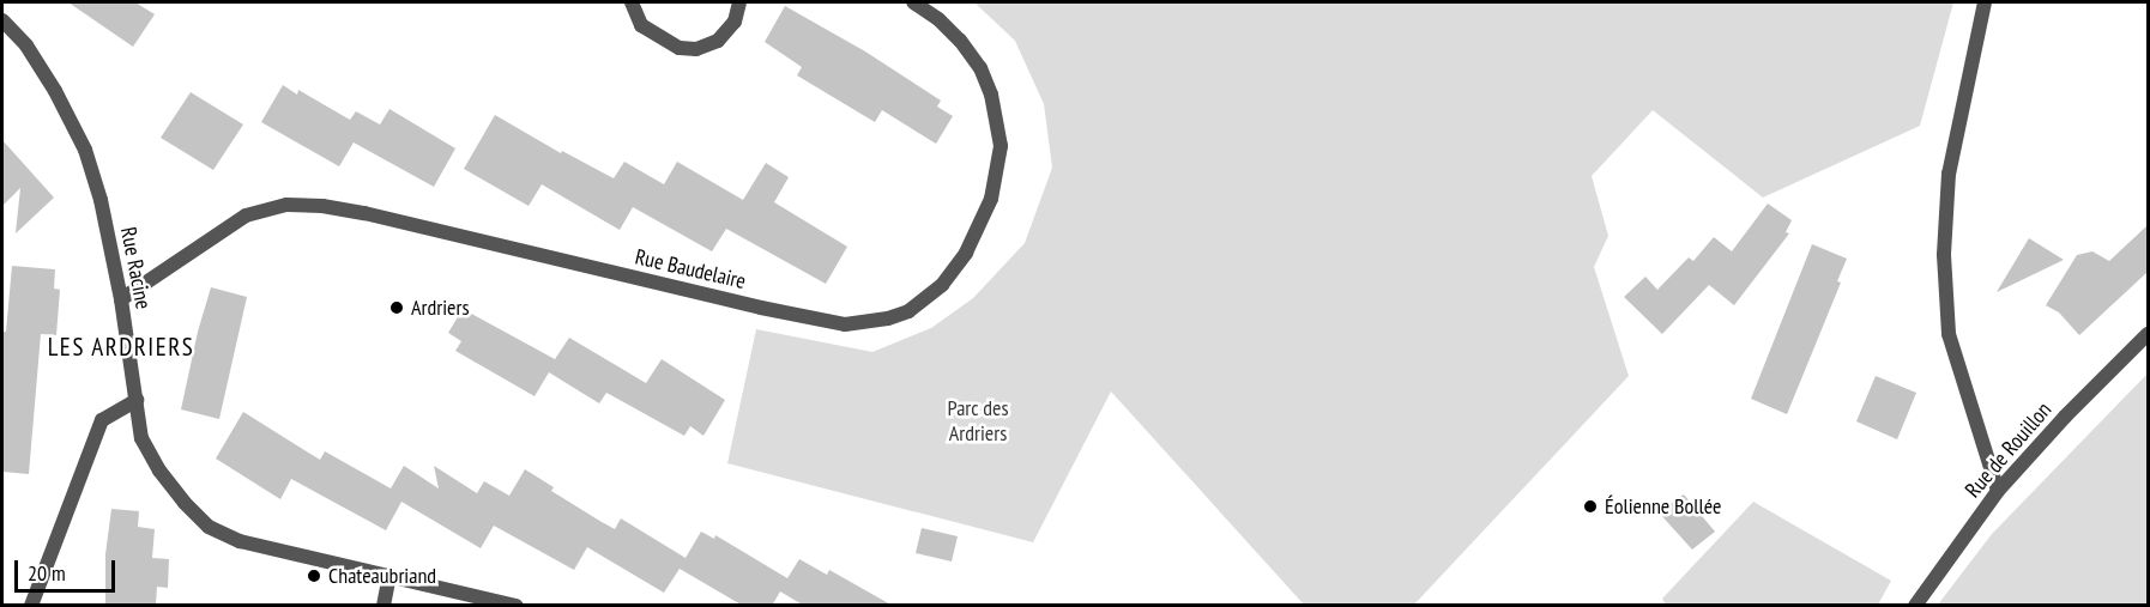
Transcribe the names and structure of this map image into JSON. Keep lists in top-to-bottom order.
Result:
{
  "streets": {
    "street": ["Rue Racine", "Rue Baudelaire", "Rue de Rouillon"]
  },
  "crossings": [
    ["Rue Racine", "Rue Baudelaire"]
  ],
  "districts": ["LES ARDRIERS"],
  "parks": ["Parc des Ardriers"],
  "places": ["Ardriers", "Éolienne Bollée", "Chateaubriand"],
  "scale_bar": "20 m"
}
